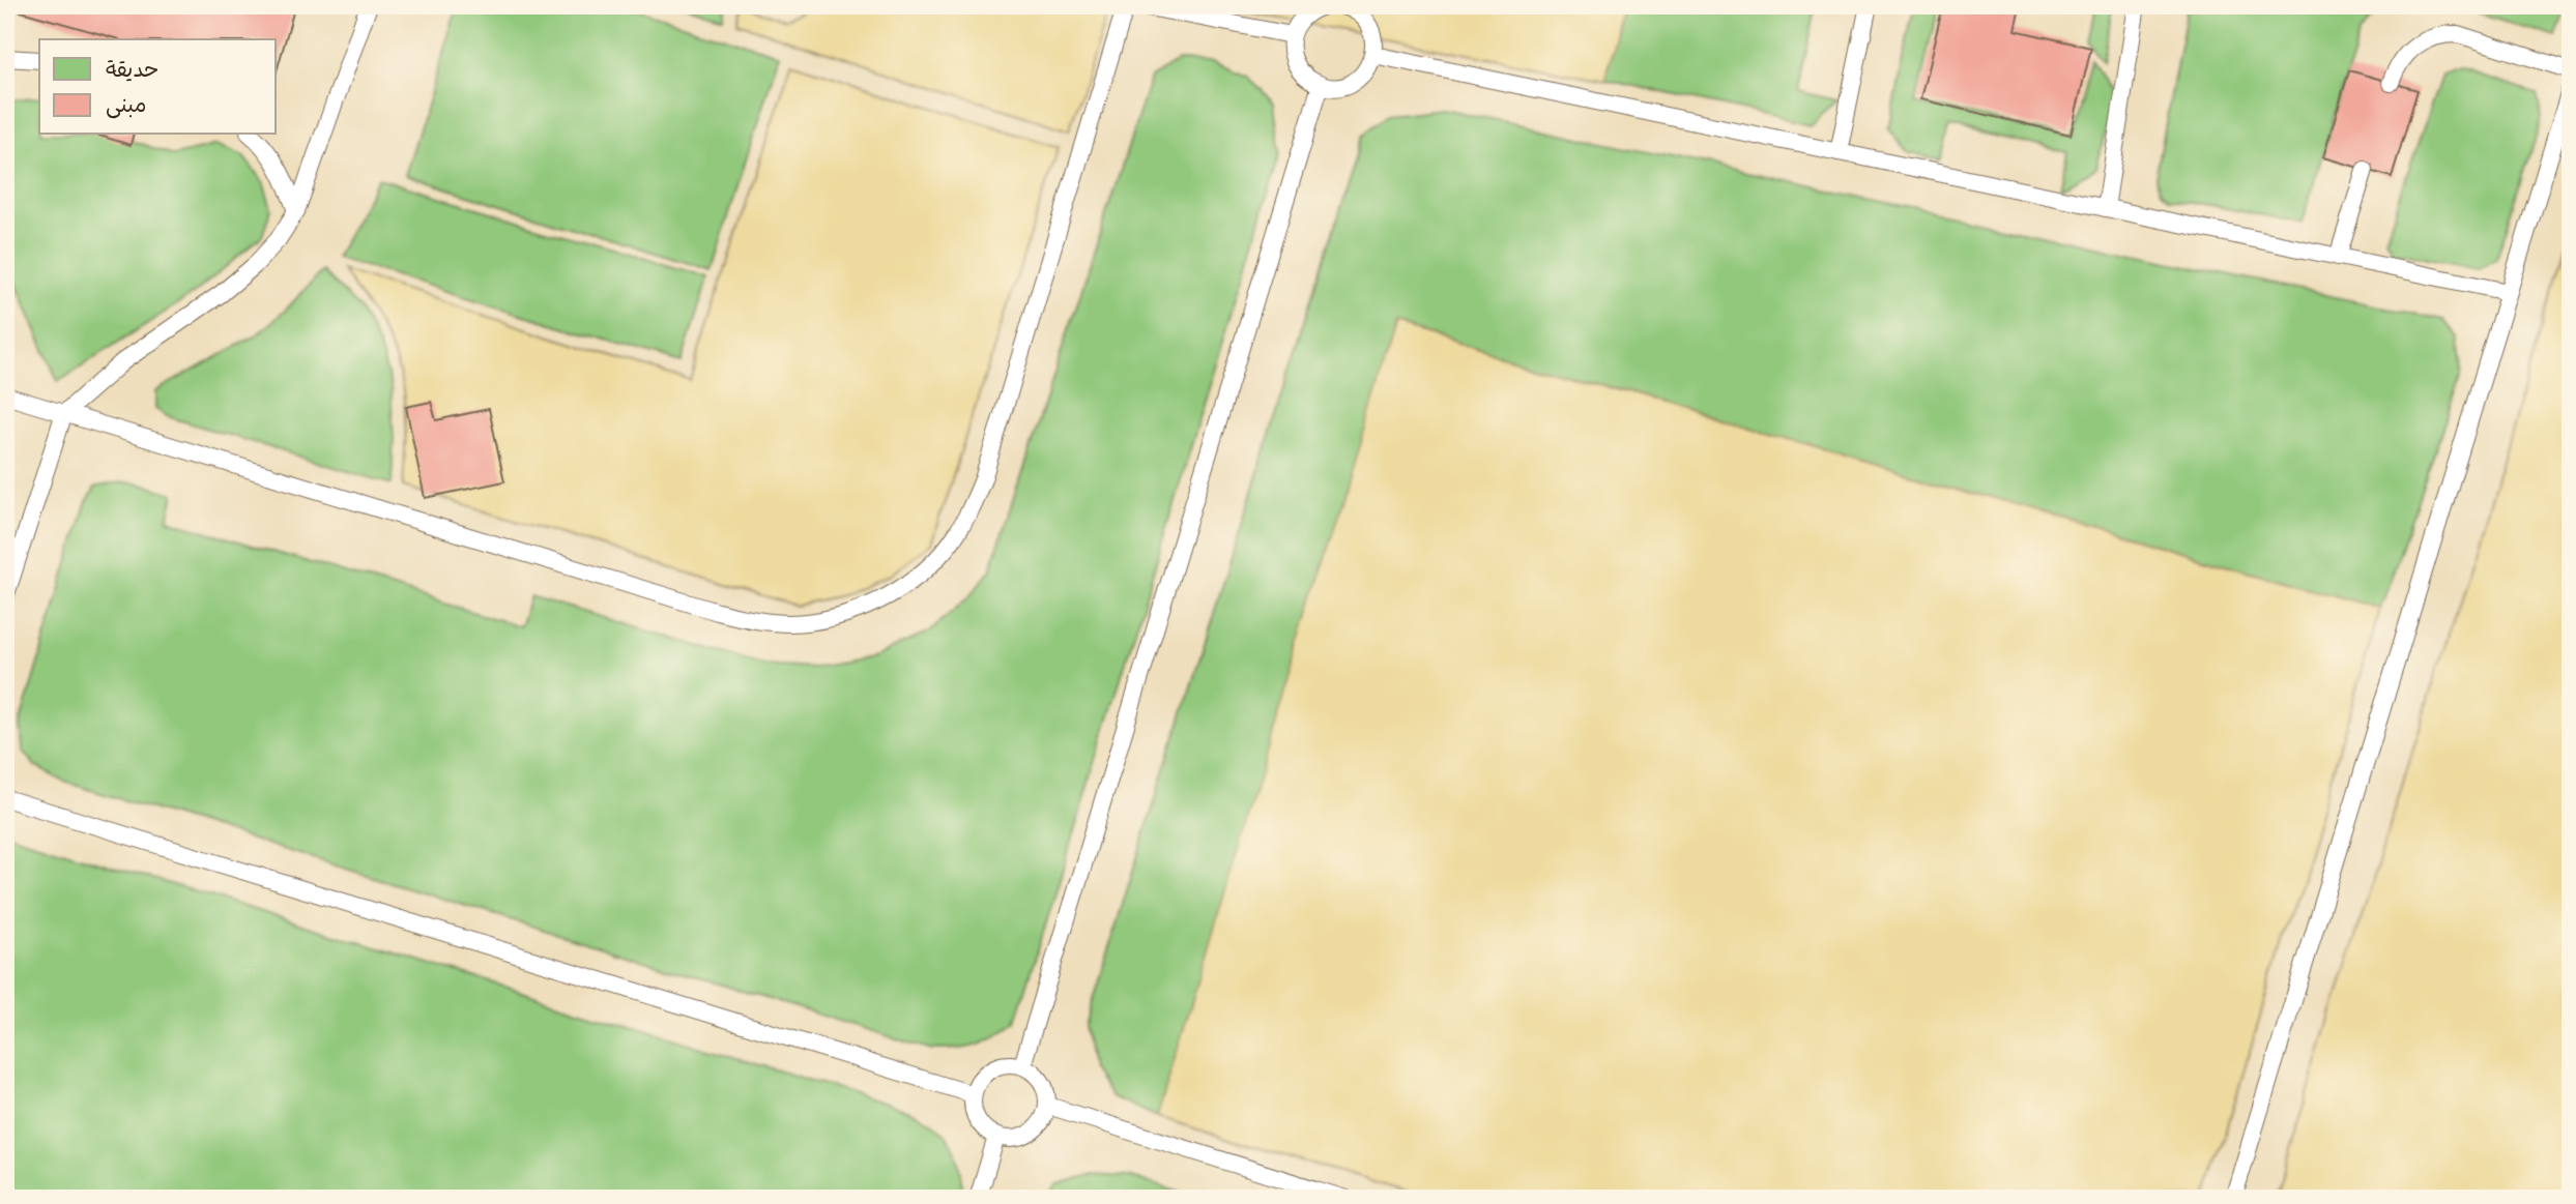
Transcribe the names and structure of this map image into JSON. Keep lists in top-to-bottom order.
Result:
{
  "legend": ["حديقة", "مبنى"]
}
